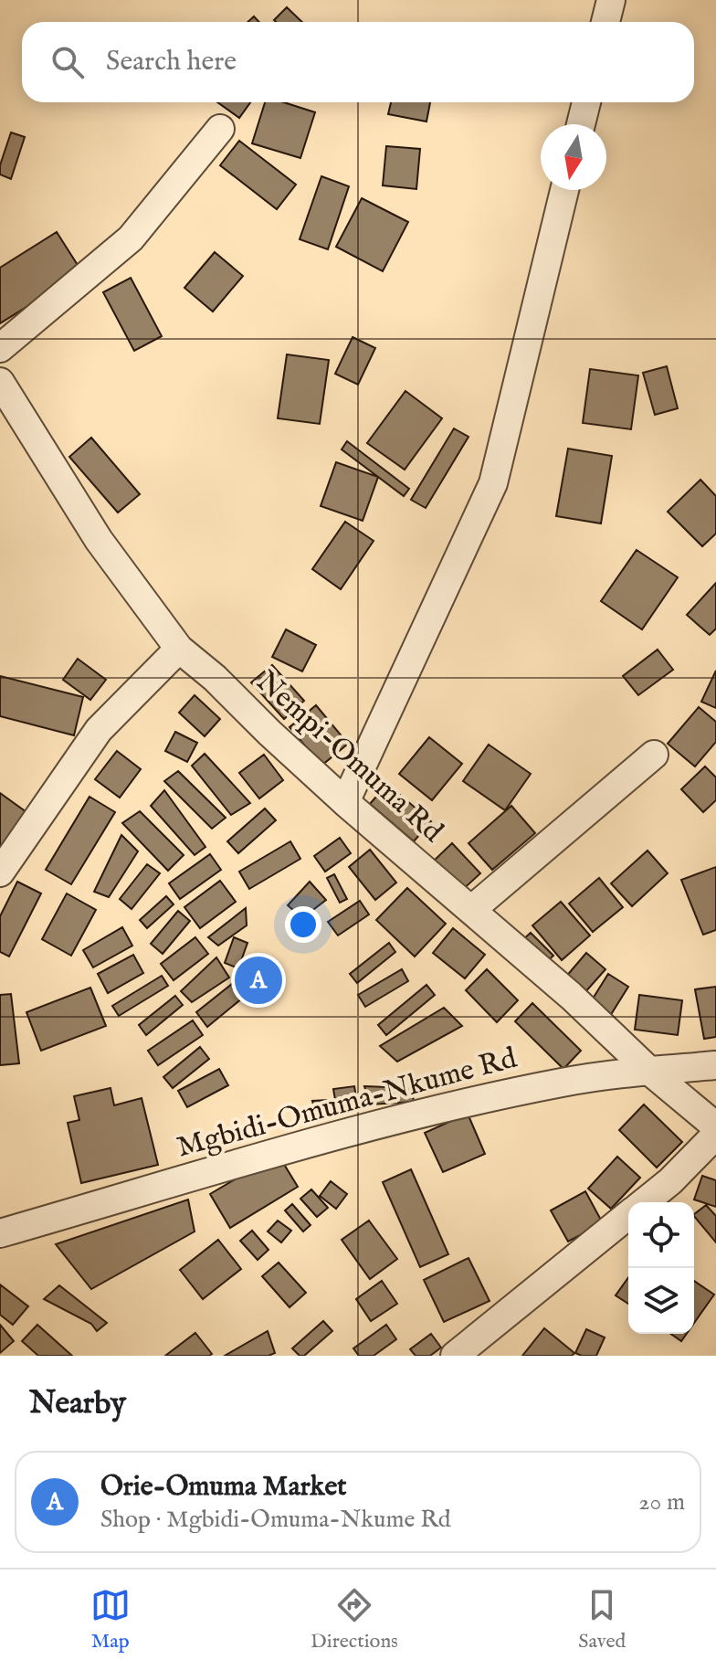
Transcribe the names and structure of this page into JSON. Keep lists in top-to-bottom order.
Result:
{
  "streets": {
    "street": ["Nempi-Omuma Rd", "Mgbidi-Omuma-Nkume Rd"]
  },
  "crossings": [
    ["Nempi-Omuma Rd", "Mgbidi-Omuma-Nkume Rd"]
  ],
  "north": "bottom",
  "page": {
    "search": "Search here",
    "pins": "A",
    "heading": "Nearby",
    "list": [
      {
        "mark": "A",
        "name": "Orie-Omuma Market",
        "note": "Shop · Mgbidi-Omuma-Nkume Rd",
        "value": "20 m"
      }
    ],
    "nav": ["Map", "Directions", "Saved"]
  }
}
